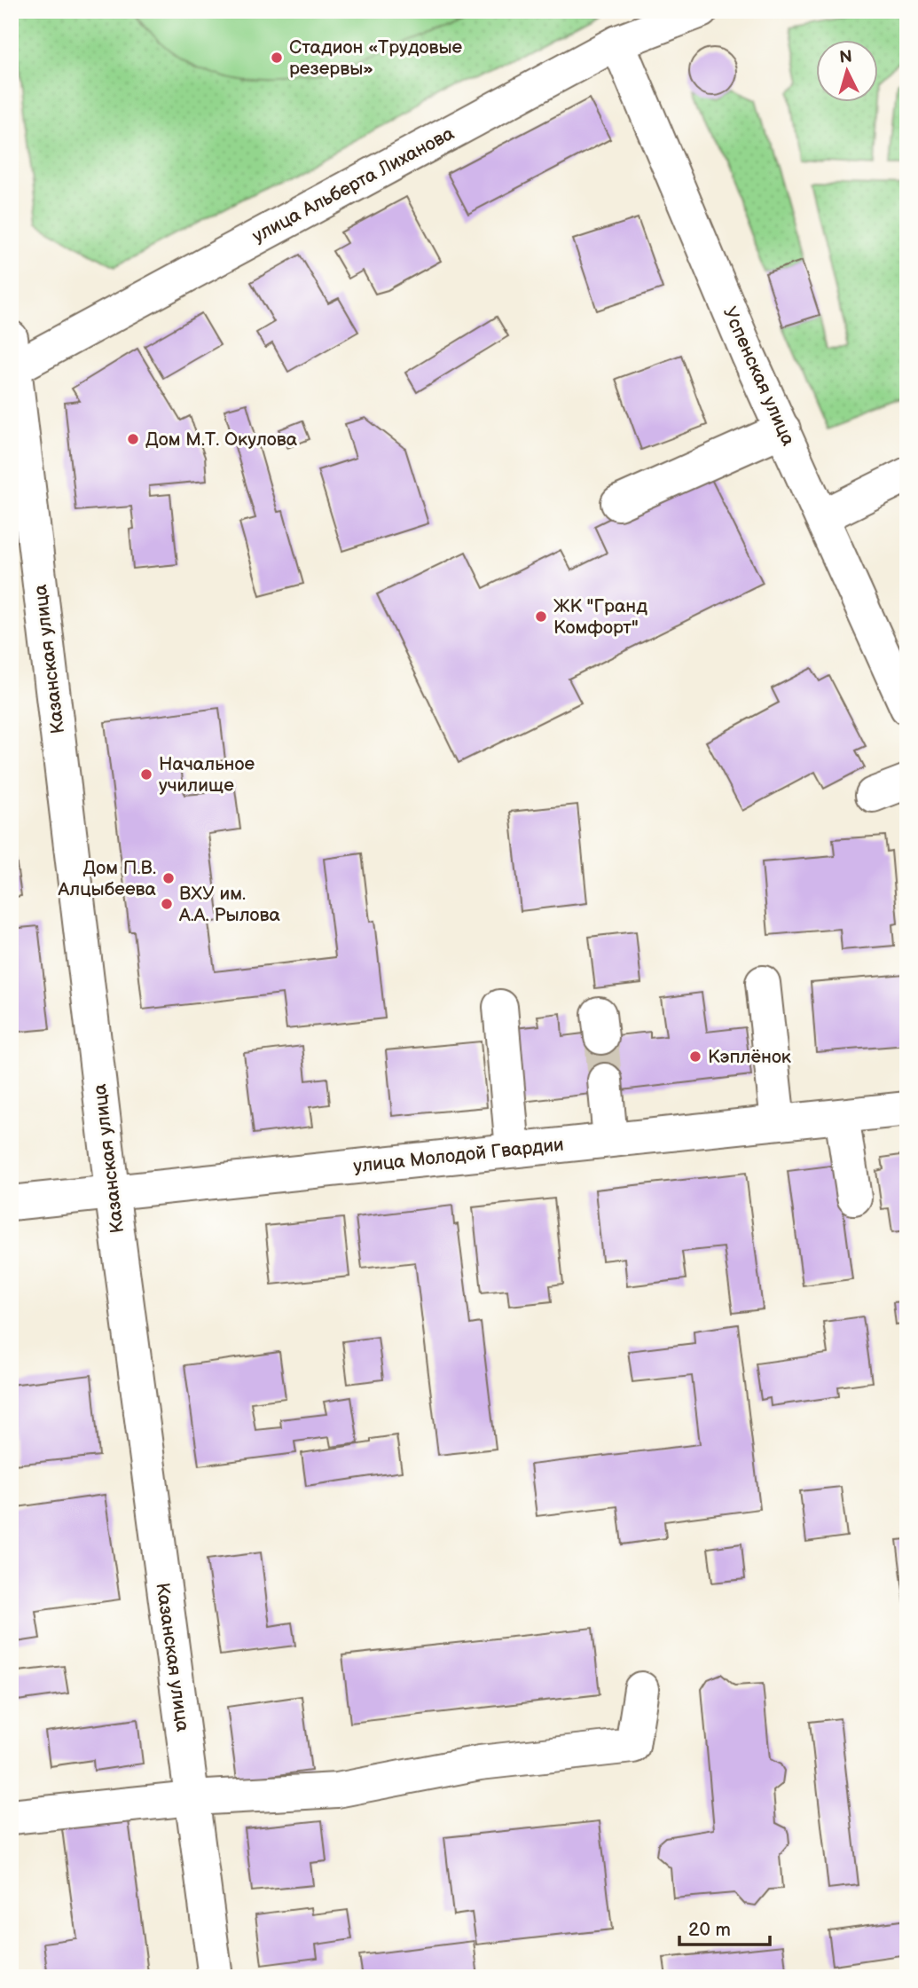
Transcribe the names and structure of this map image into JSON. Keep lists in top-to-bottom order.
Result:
{
  "streets": {
    "street": [
      "улица Альберта Лиханова",
      "Успенская улица",
      "Казанская улица",
      "улица Молодой Гвардии"
    ]
  },
  "crossings": [
    ["улица Альберта Лиханова", "Успенская улица"],
    ["улица Альберта Лиханова", "Казанская улица"],
    ["Казанская улица", "улица Молодой Гвардии"]
  ],
  "places": [
    "Стадион «Трудовые резервы»",
    "Дом М.Т. Окулова",
    "ЖК \"Гранд Комфорт\"",
    "Начальное училище",
    "Дом П.В. Алцыбеева",
    "ВХУ им. А.А. Рылова",
    "Кэплёнок"
  ],
  "scale_bar": "20 m",
  "north": "top"
}
